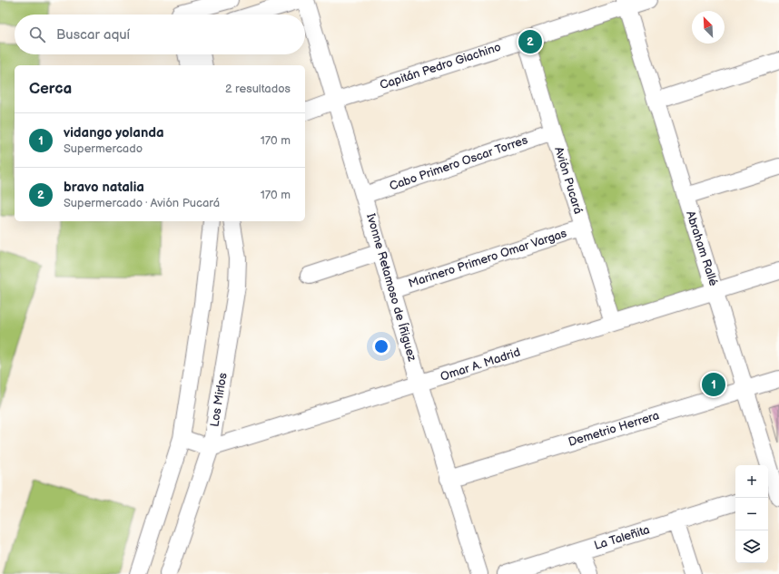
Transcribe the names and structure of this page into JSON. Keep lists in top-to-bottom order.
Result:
{
  "streets": {
    "street": [
      "Capitán Pedro Giachino",
      "Cabo Primero Oscar Torres",
      "Avión Pucará",
      "Abraham Rallé",
      "Marinero Primero Omar Vargas",
      "Ivonne Retamoso de Íñiguez",
      "Omar A. Madrid",
      "Los Mirlos",
      "Demetrio Herrera",
      "La Taleñita"
    ]
  },
  "crossings": [
    ["Capitán Pedro Giachino", "Avión Pucará"],
    ["Capitán Pedro Giachino", "Abraham Rallé"],
    ["Capitán Pedro Giachino", "Ivonne Retamoso de Íñiguez"],
    ["Cabo Primero Oscar Torres", "Avión Pucará"],
    ["Cabo Primero Oscar Torres", "Ivonne Retamoso de Íñiguez"],
    ["Avión Pucará", "Marinero Primero Omar Vargas"],
    ["Avión Pucará", "Omar A. Madrid"],
    ["Abraham Rallé", "Omar A. Madrid"],
    ["Abraham Rallé", "Demetrio Herrera"],
    ["Marinero Primero Omar Vargas", "Ivonne Retamoso de Íñiguez"],
    ["Ivonne Retamoso de Íñiguez", "Omar A. Madrid"],
    ["Ivonne Retamoso de Íñiguez", "Demetrio Herrera"],
    ["Omar A. Madrid", "Los Mirlos"]
  ],
  "north": "top left",
  "page": {
    "search": "Buscar aquí",
    "pins": ["2", "1"],
    "heading": ["Cerca", "2 resultados"],
    "list": [
      {
        "mark": "1",
        "name": "vidango yolanda",
        "note": "Supermercado",
        "value": "170 m"
      },
      {
        "mark": "2",
        "name": "bravo natalia",
        "note": "Supermercado · Avión Pucará",
        "value": "170 m"
      }
    ],
    "map_buttons": ["+", "−"]
  }
}
